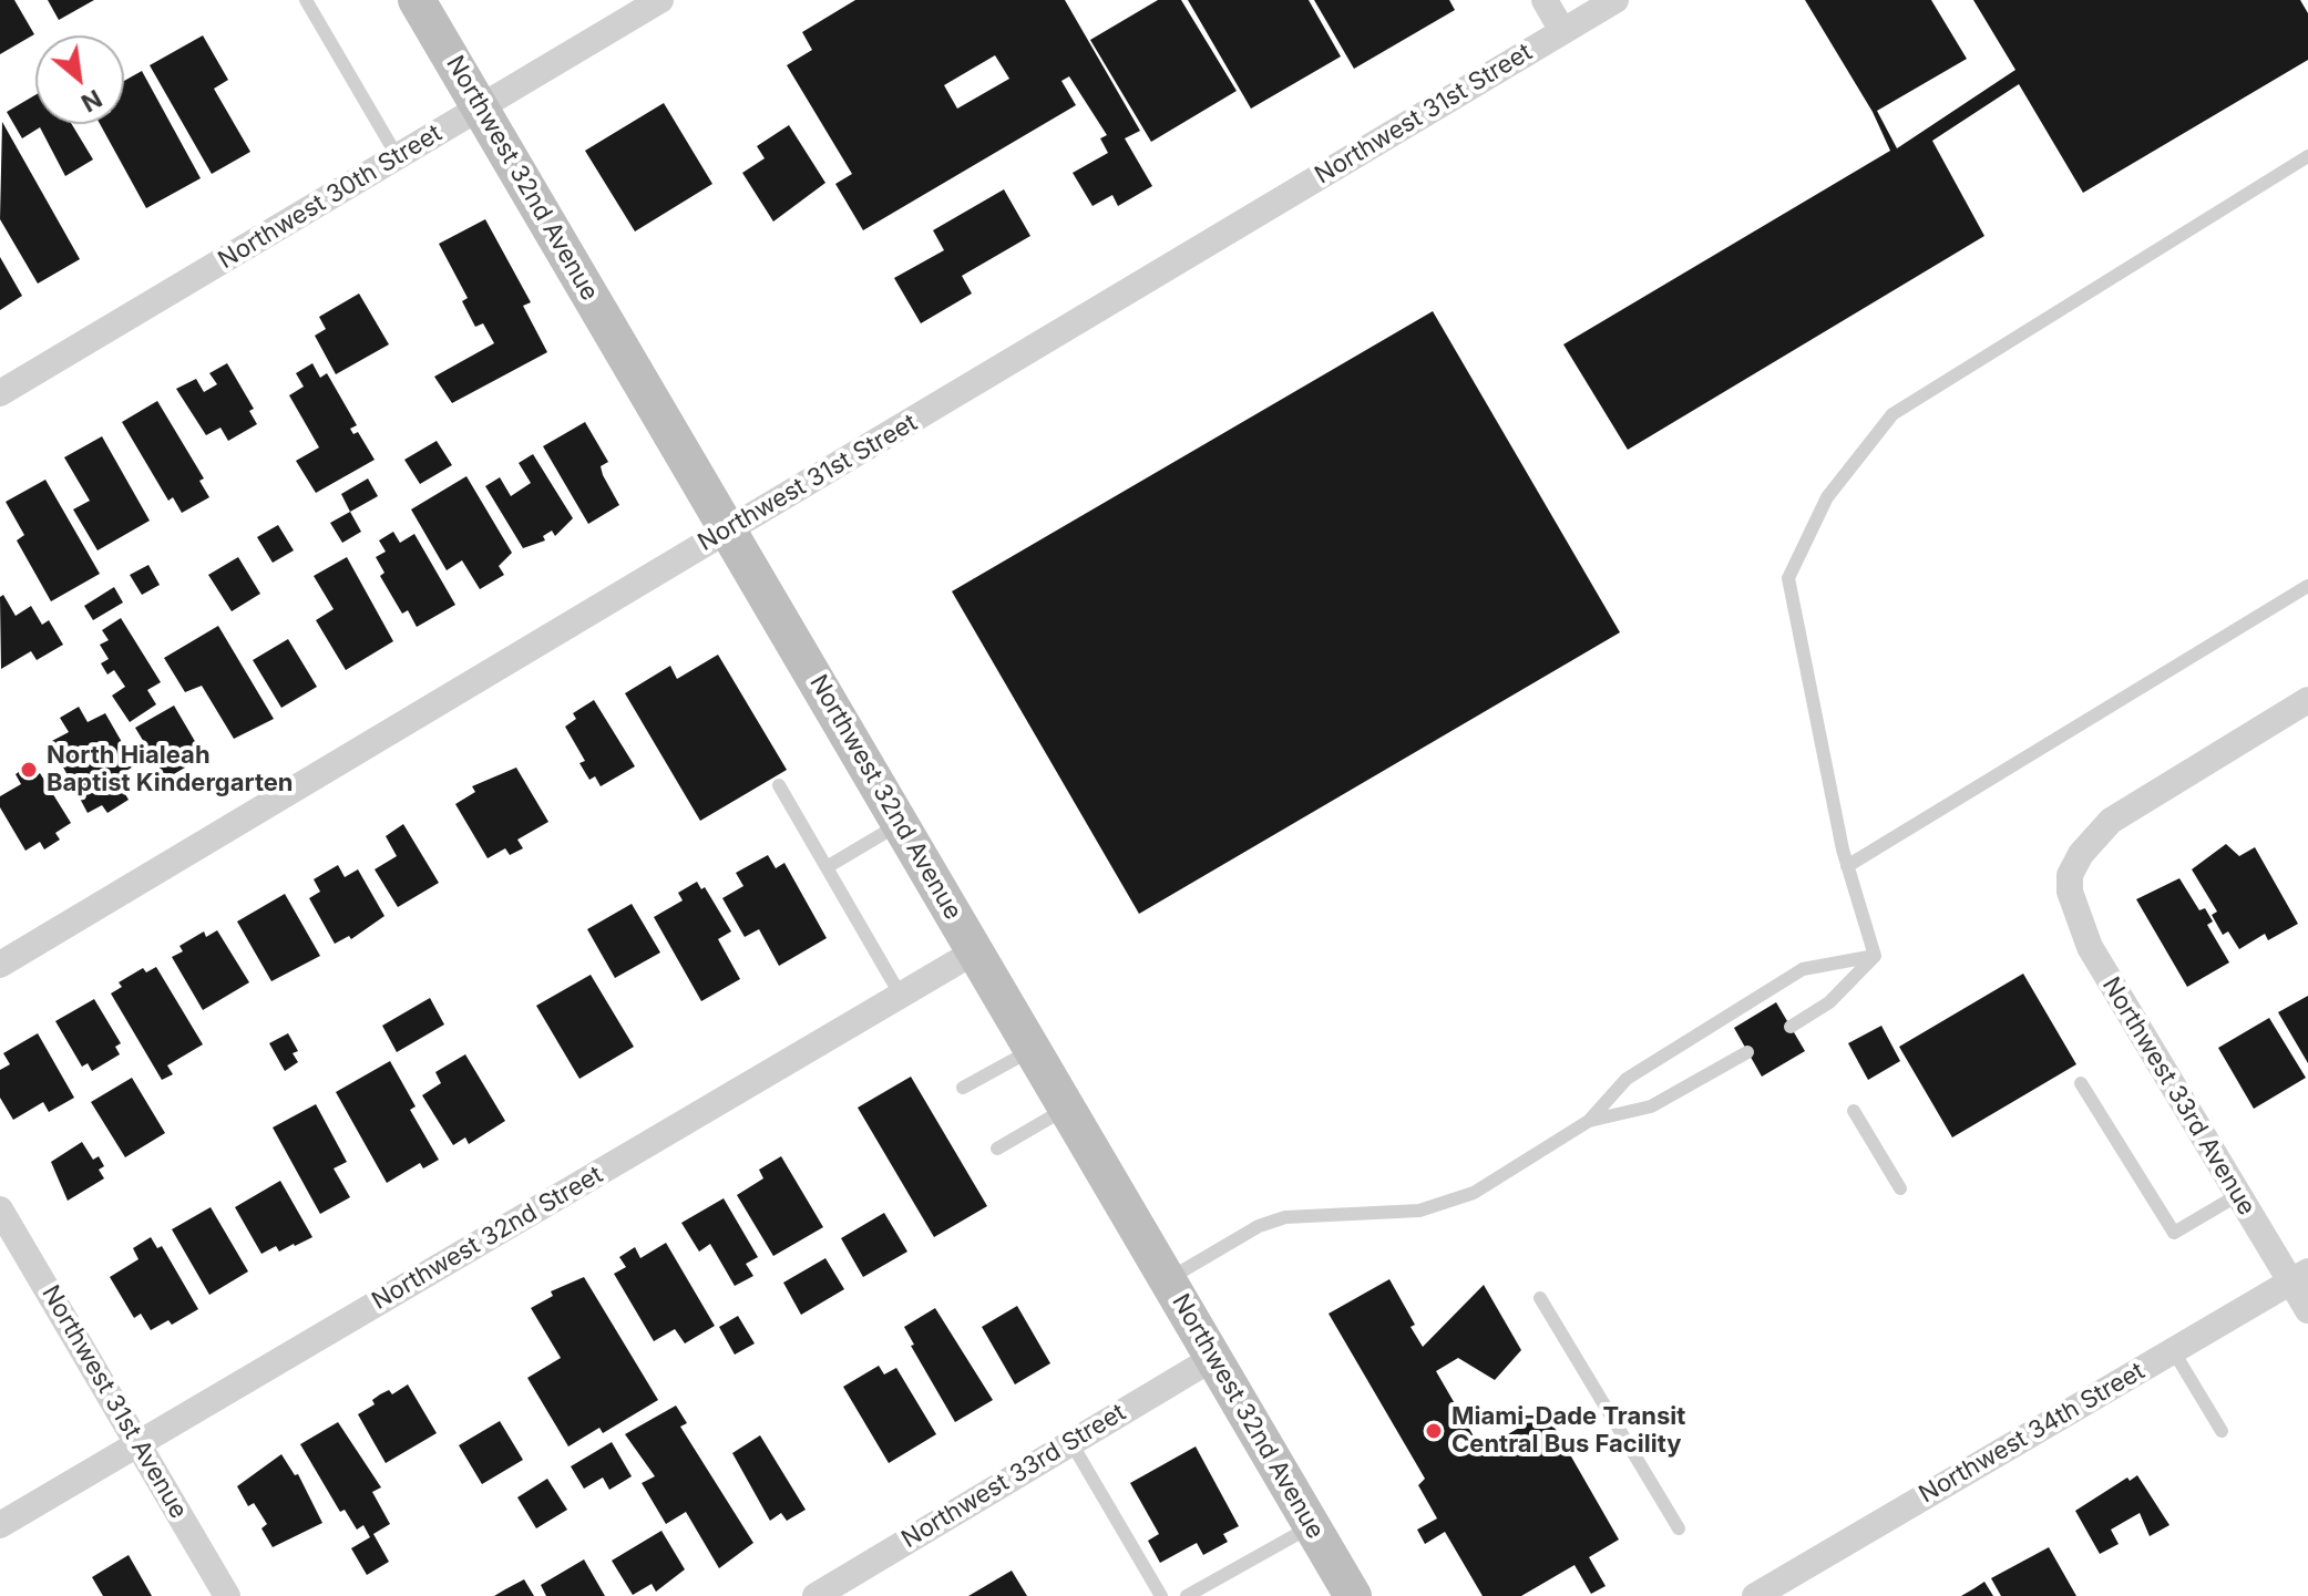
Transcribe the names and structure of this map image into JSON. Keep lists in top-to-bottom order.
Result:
{
  "streets": {
    "main road": ["Northwest 32nd Avenue"],
    "street": [
      "Northwest 31st Street",
      "Northwest 30th Street",
      "Northwest 33rd Avenue",
      "Northwest 32nd Street",
      "Northwest 31st Avenue",
      "Northwest 34th Street",
      "Northwest 33rd Street"
    ]
  },
  "crossings": [
    ["Northwest 31st Street", "Northwest 32nd Avenue"],
    ["Northwest 32nd Avenue", "Northwest 30th Street"],
    ["Northwest 32nd Avenue", "Northwest 32nd Street"],
    ["Northwest 32nd Avenue", "Northwest 33rd Street"],
    ["Northwest 33rd Avenue", "Northwest 34th Street"],
    ["Northwest 32nd Street", "Northwest 31st Avenue"]
  ],
  "places": ["North Hialeah Baptist Kindergarten", "Miami-Dade Transit Central Bus Facility"],
  "north": "bottom right"
}
